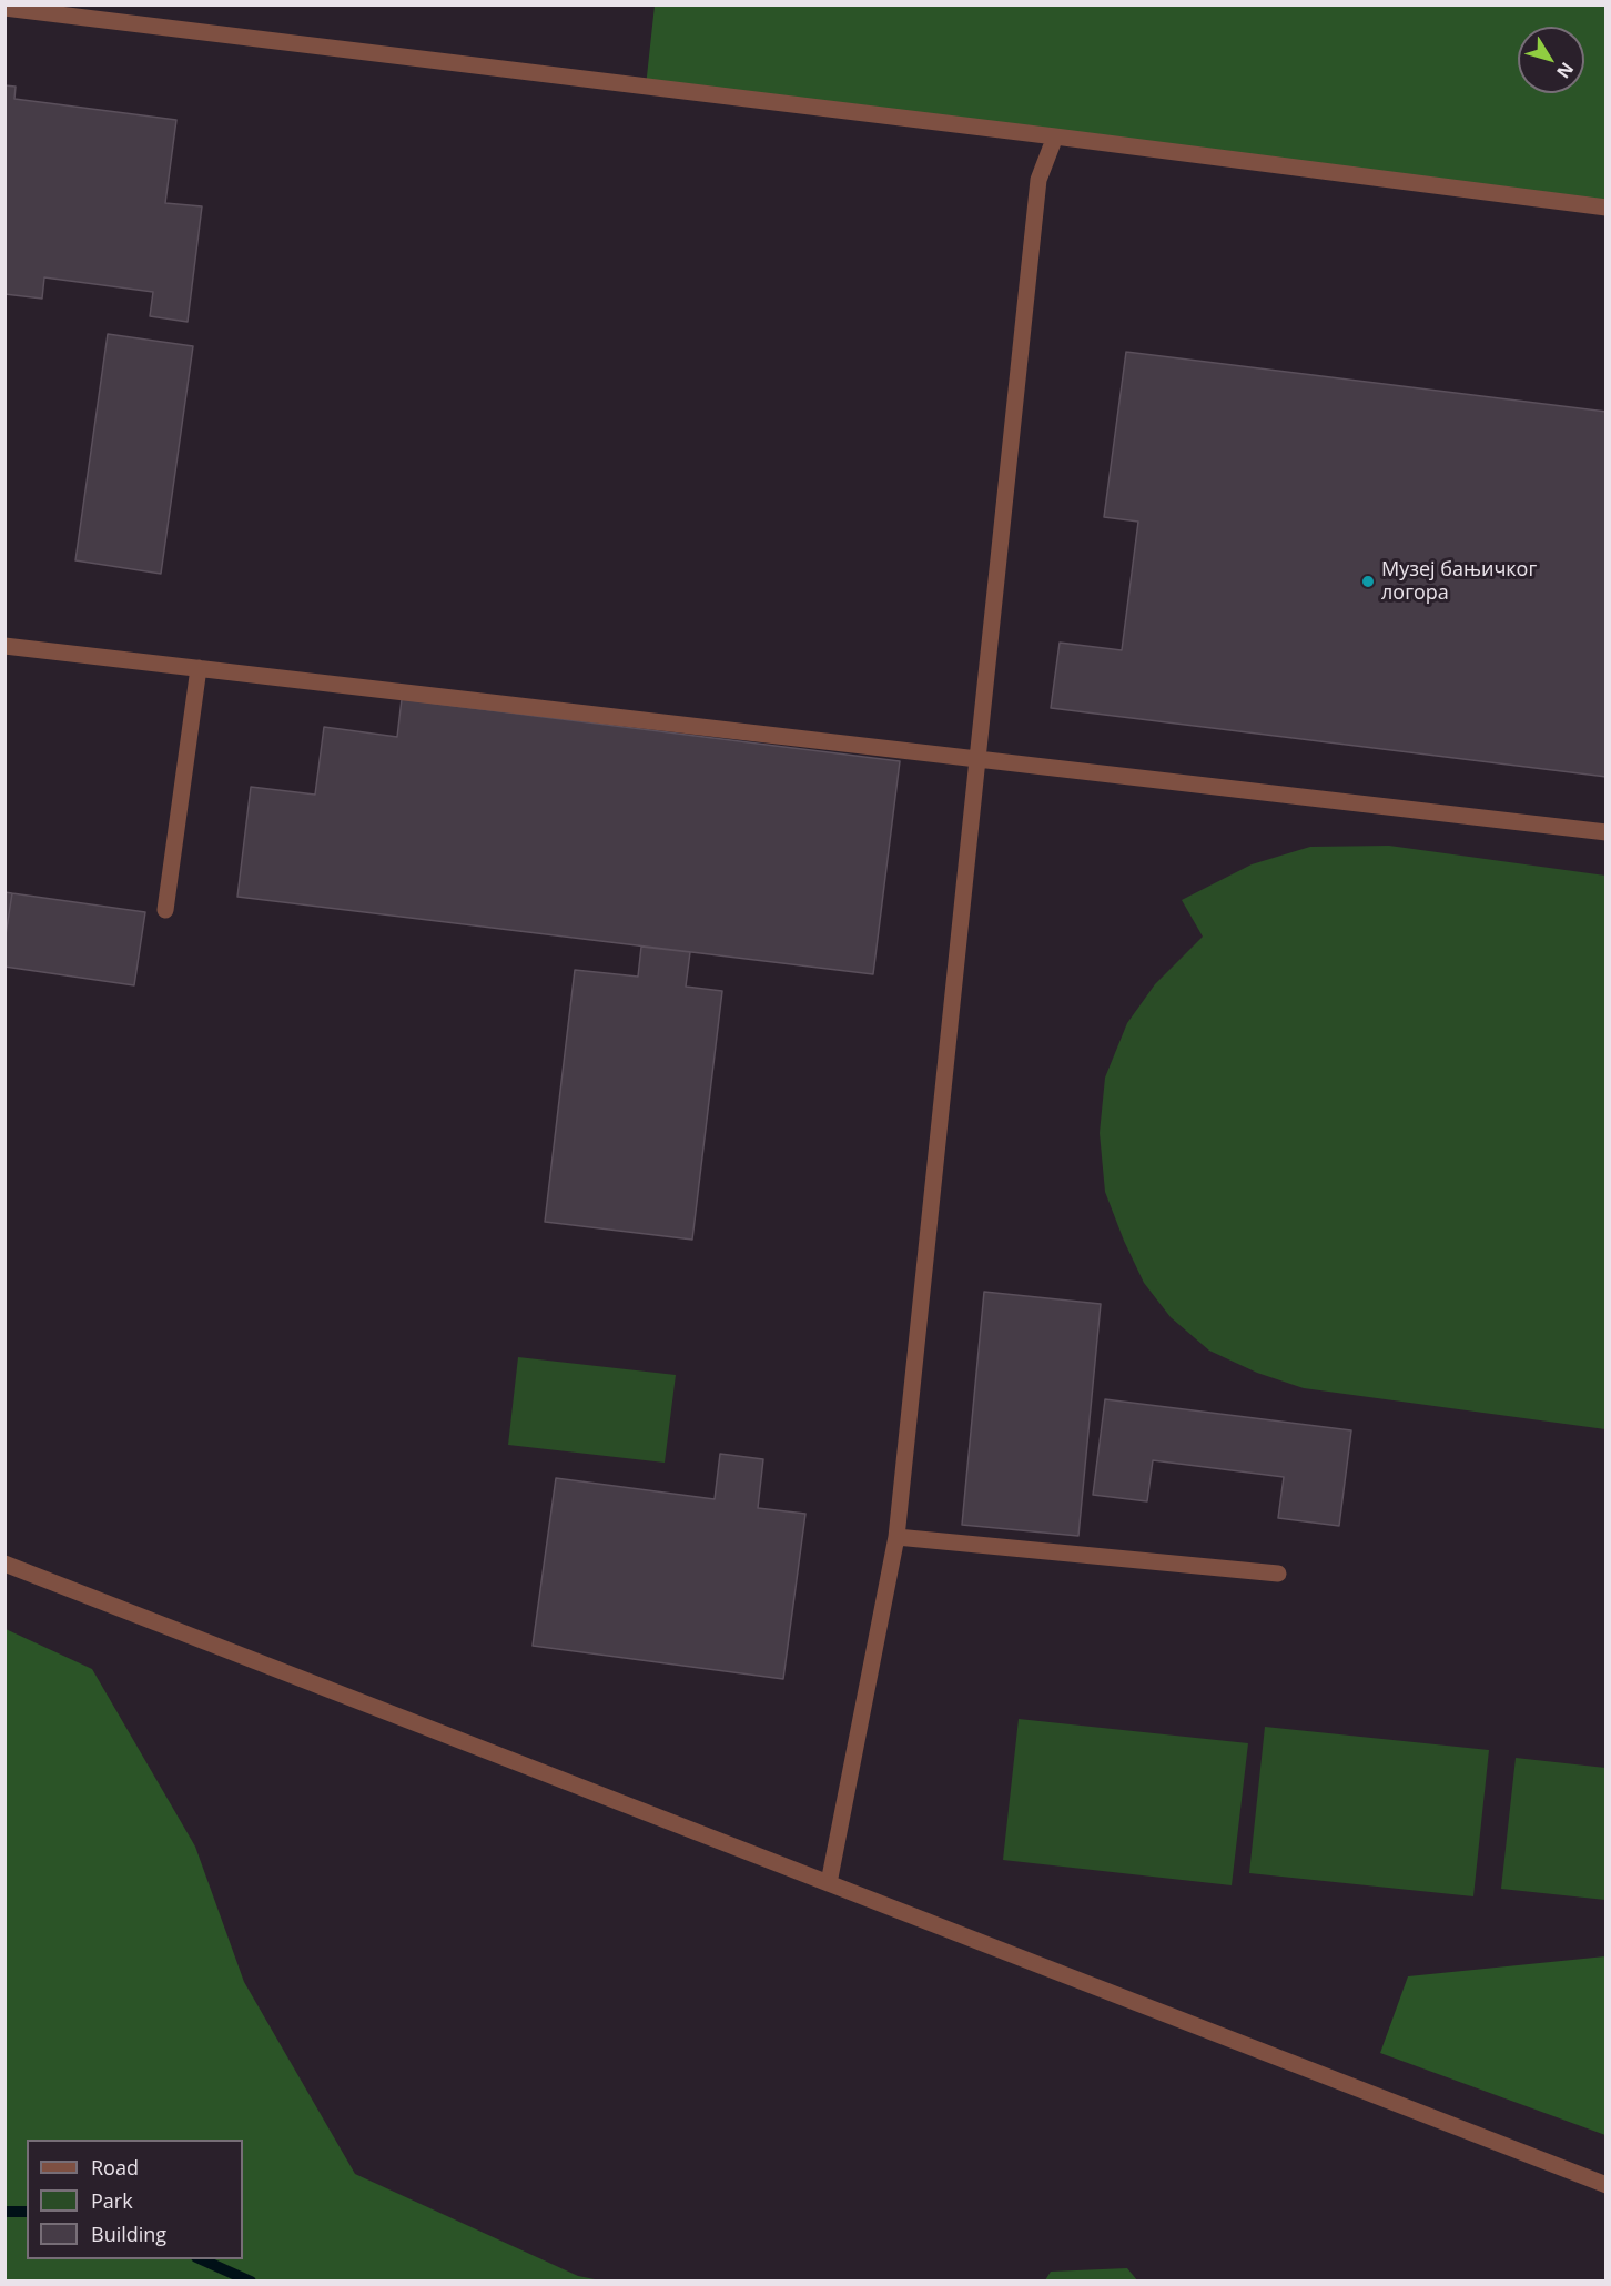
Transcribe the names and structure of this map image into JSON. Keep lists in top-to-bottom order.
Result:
{
  "places": ["Музеј бањичког логора"],
  "legend": ["Road", "Park", "Building"],
  "north": "bottom right"
}
